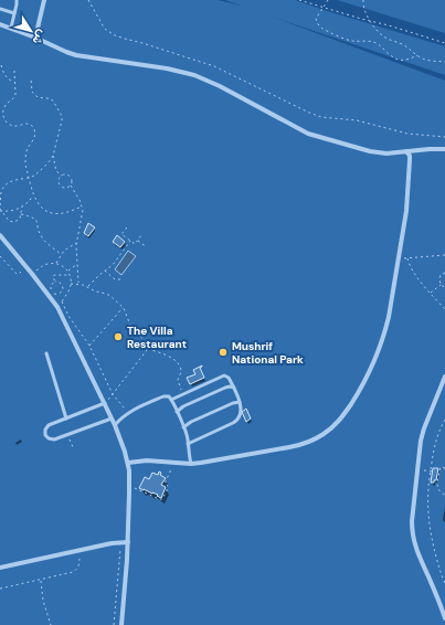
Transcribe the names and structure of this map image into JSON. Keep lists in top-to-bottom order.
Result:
{
  "places": ["The Villa Restaurant", "Mushrif National Park"],
  "north": "bottom right"
}
